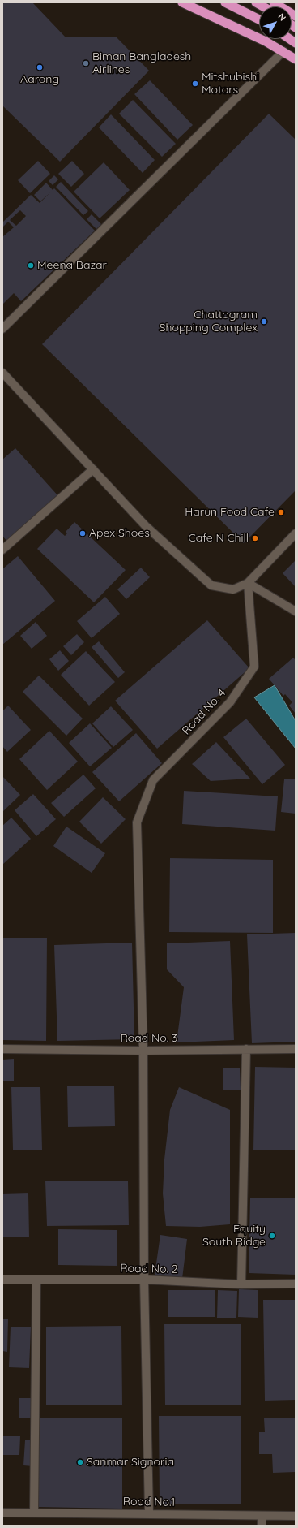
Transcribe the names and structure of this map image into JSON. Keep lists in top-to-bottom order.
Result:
{
  "streets": {
    "street": [
      "Road No. 4",
      "Road No. 3",
      "Road No. 2",
      "Road No.1"
    ]
  },
  "crossings": [
    ["Road No. 4", "Road No. 3"]
  ],
  "places": [
    "Biman Bangladesh Airlines",
    "Aarong",
    "Mitshubishi Motors",
    "Meena Bazar",
    "Chattogram Shopping Complex",
    "Harun Food Cafe",
    "Apex Shoes",
    "Cafe N Chill",
    "Equity South Ridge",
    "Sanmar Signoria"
  ],
  "north": "top right"
}
